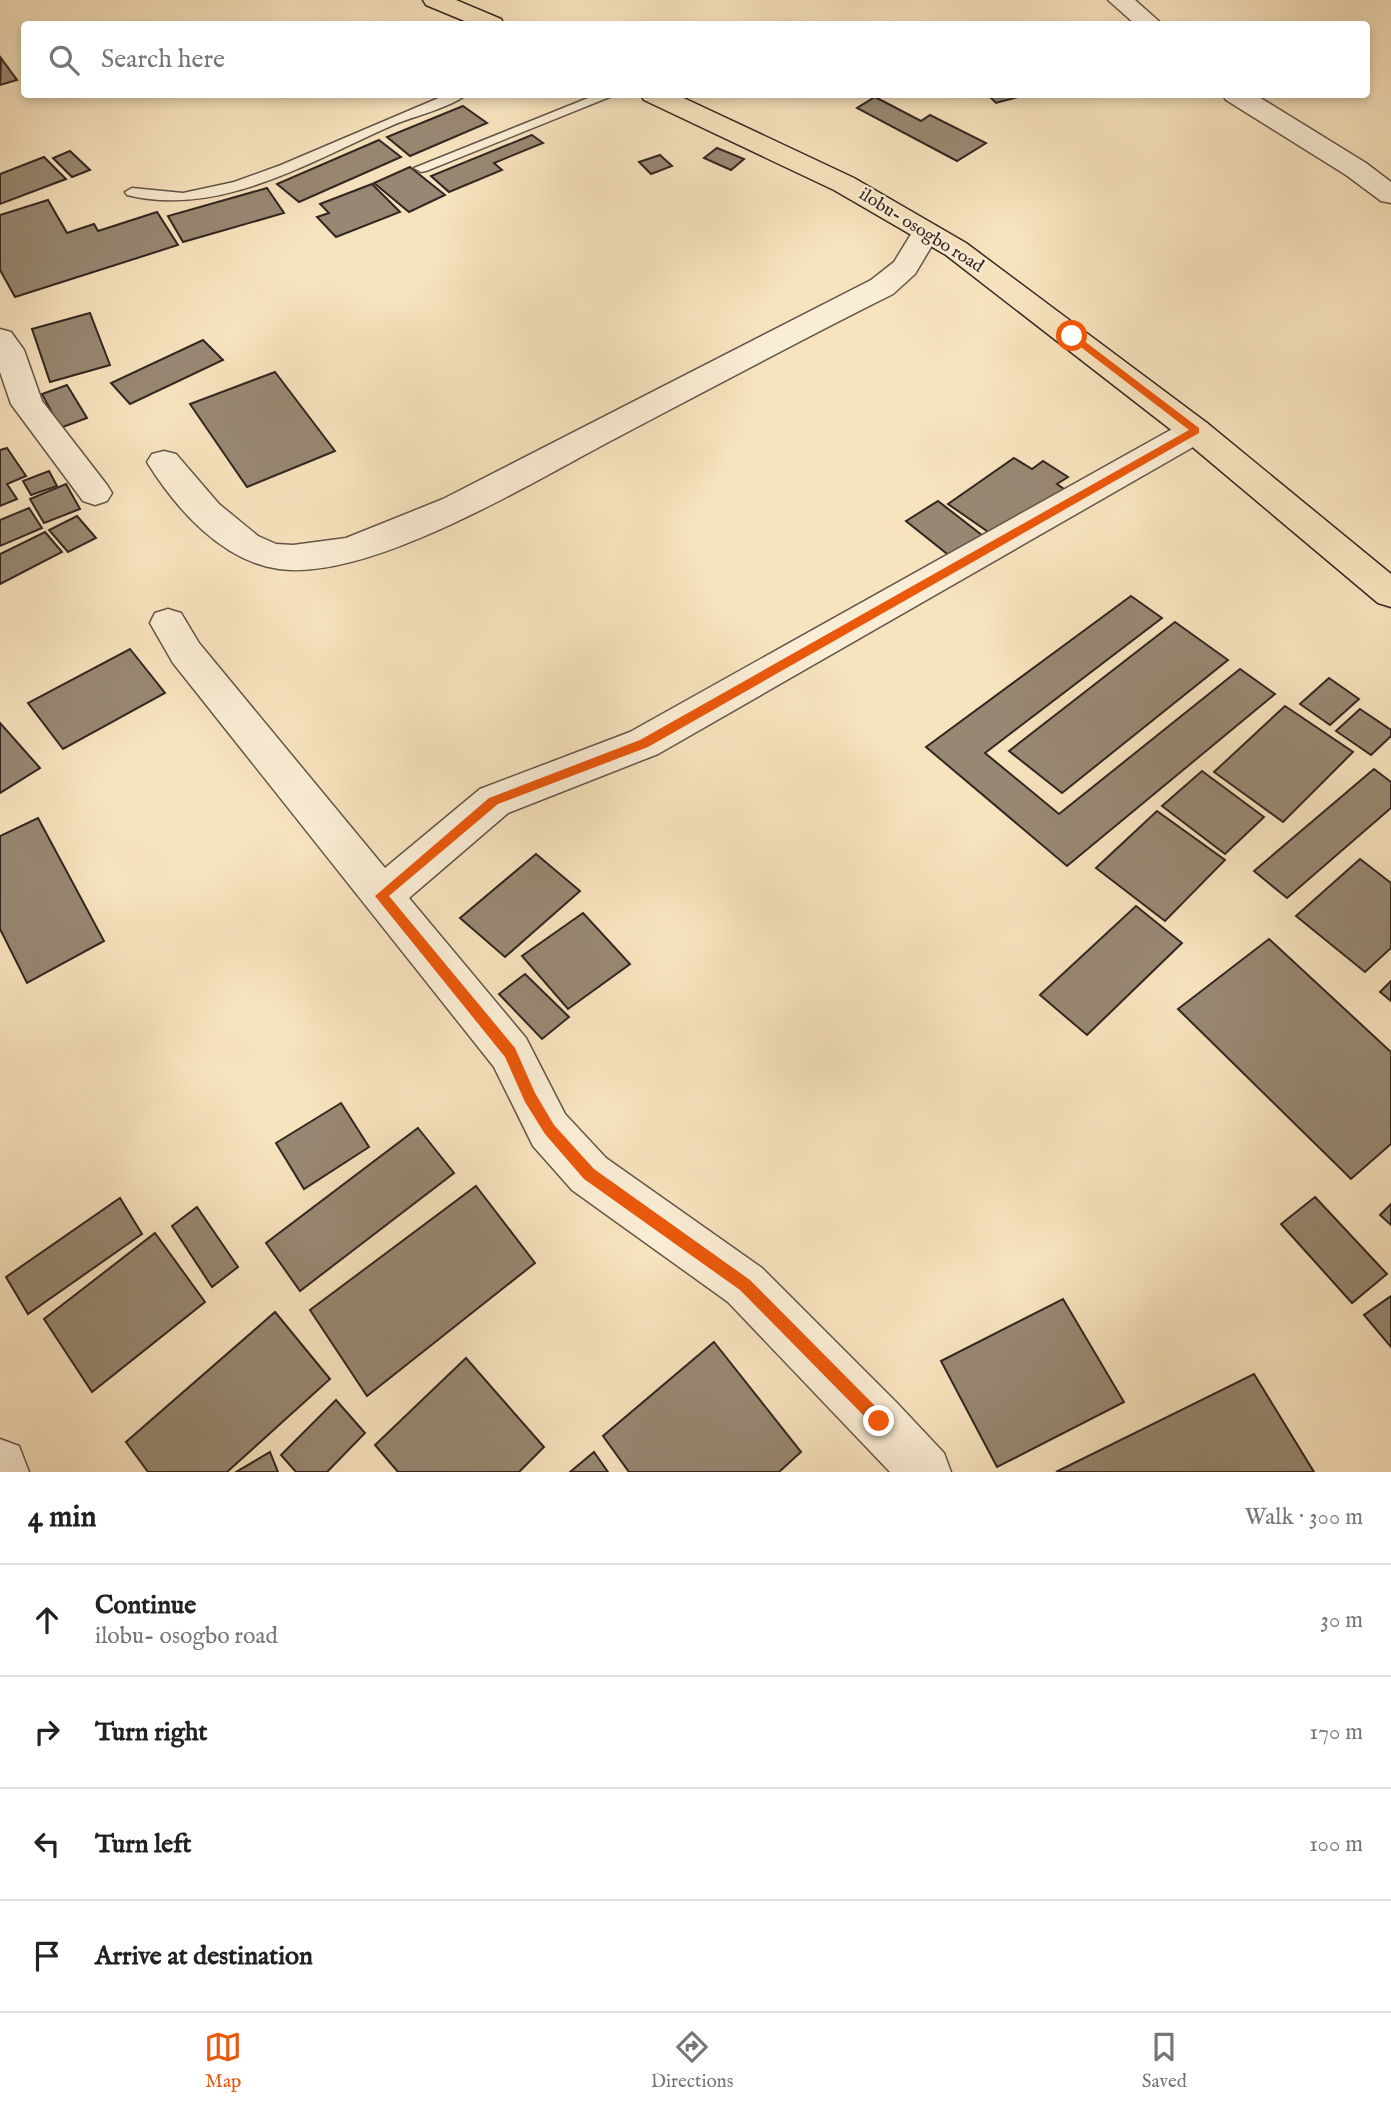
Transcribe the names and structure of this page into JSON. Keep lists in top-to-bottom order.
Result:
{
  "streets": {
    "main road": ["ilobu- osogbo road"]
  },
  "page": {
    "search": "Search here",
    "heading": ["4 min", "Walk · 300 m"],
    "list": [
      ["Continue", "ilobu- osogbo road", "30 m"],
      ["Turn right", "170 m"],
      ["Turn left", "100 m"],
      "Arrive at destination"
    ],
    "nav": ["Map", "Directions", "Saved"]
  }
}
